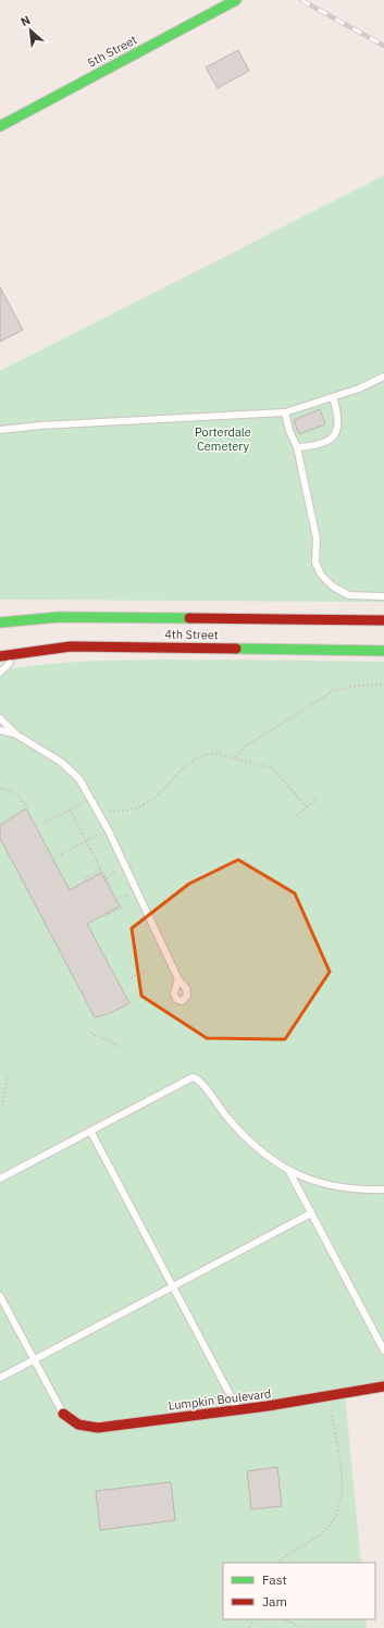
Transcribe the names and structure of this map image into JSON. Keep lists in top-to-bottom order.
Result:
{
  "streets": {
    "main road": ["5th Street", "4th Street", "Lumpkin Boulevard"]
  },
  "parks": ["Porterdale Cemetery"],
  "legend": ["Fast", "Jam"],
  "north": "top left"
}
